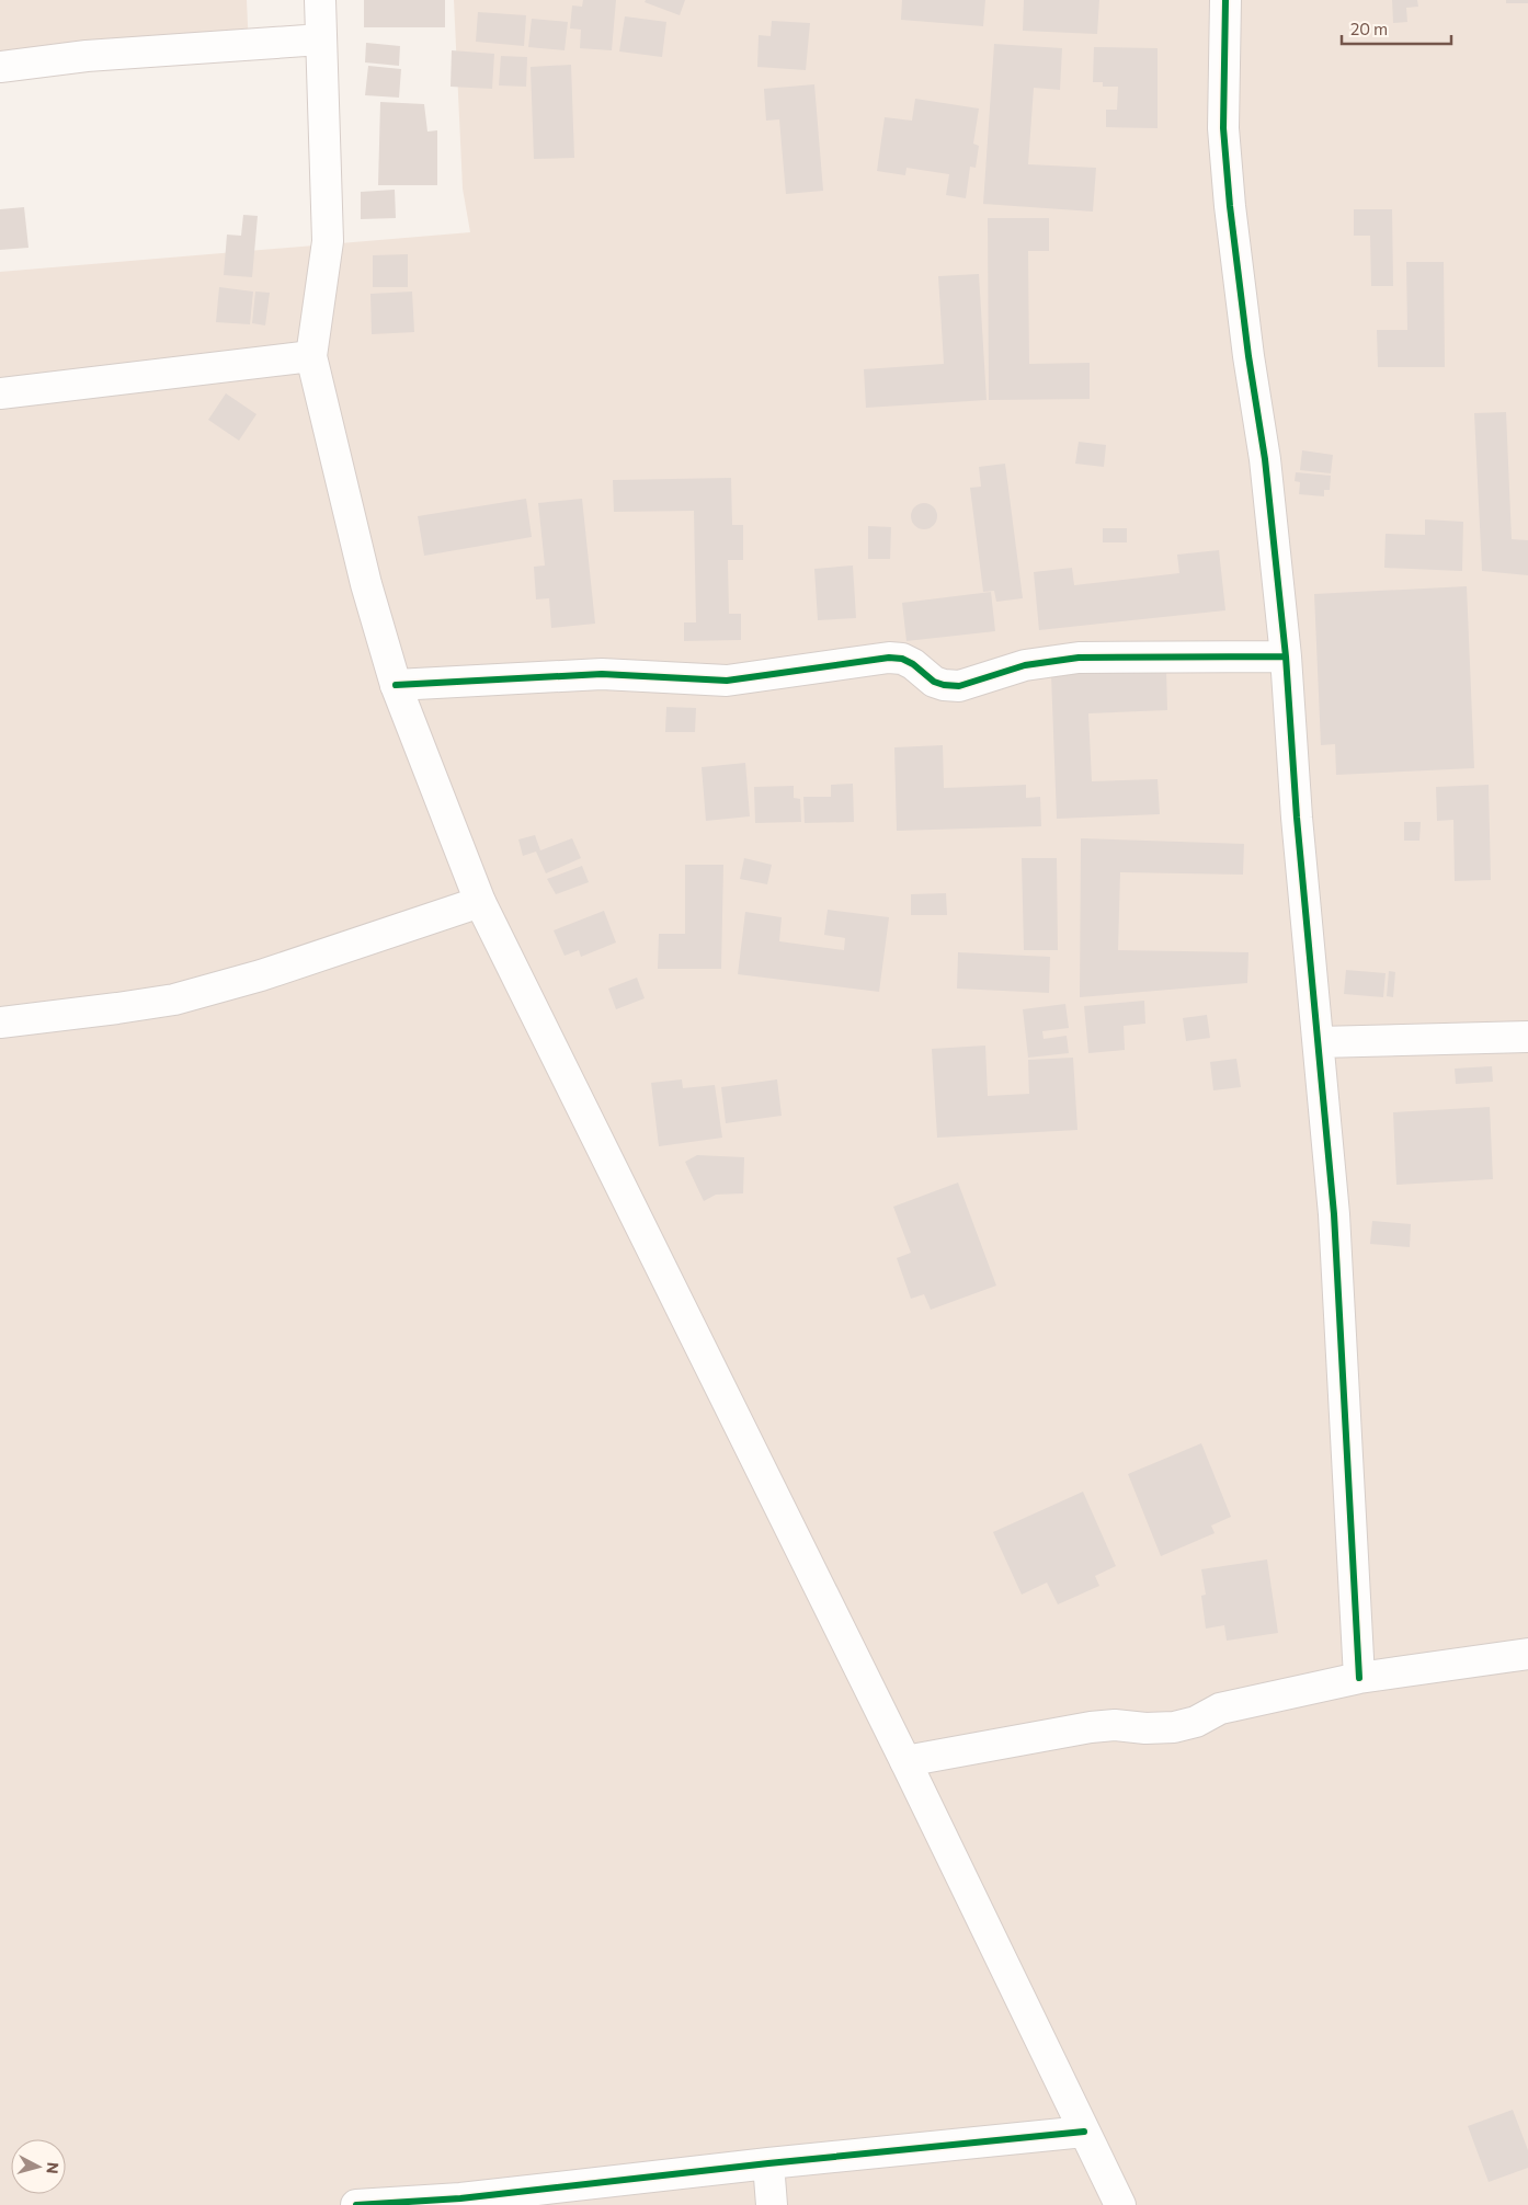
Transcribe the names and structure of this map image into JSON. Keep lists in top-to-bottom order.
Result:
{
  "scale_bar": "20 m",
  "north": "right"
}
